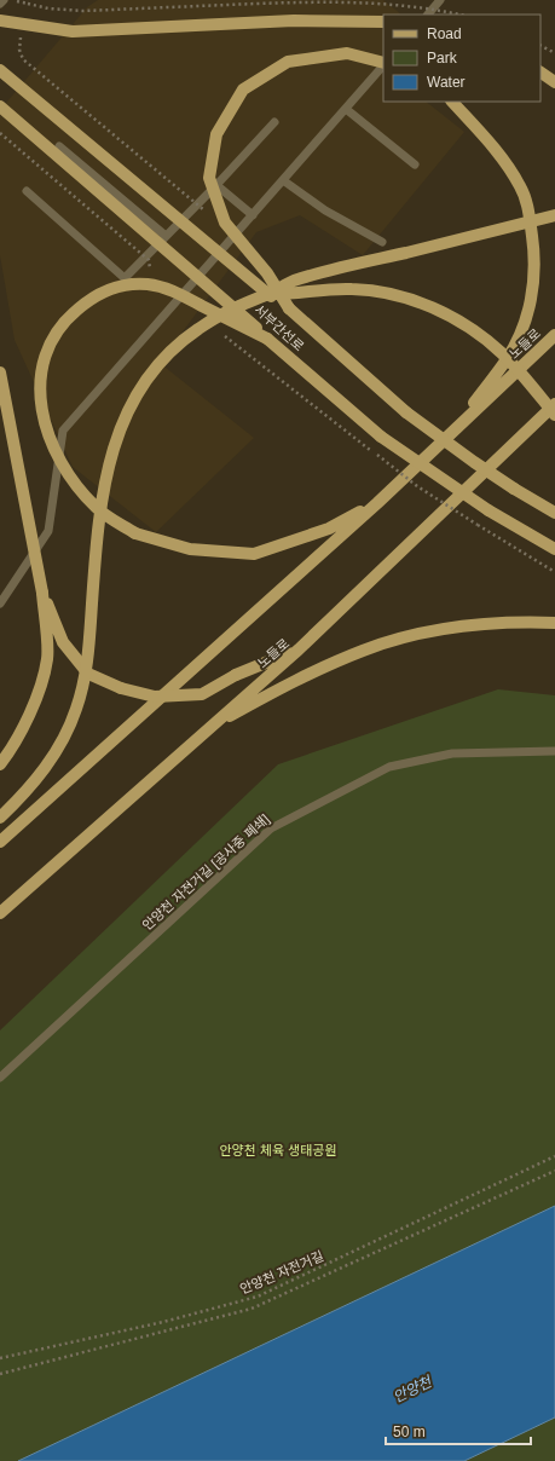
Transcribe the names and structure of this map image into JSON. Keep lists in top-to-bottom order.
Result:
{
  "streets": {
    "main road": ["서부간선로", "노들로"],
    "lane": ["안양천 자전거길 [공사중 폐쇄]"],
    "path": ["안양천 자전거길"]
  },
  "water": ["안양천"],
  "parks": ["안양천 체육 생태공원"],
  "legend": ["Road", "Park", "Water"],
  "scale_bar": "50 m"
}
